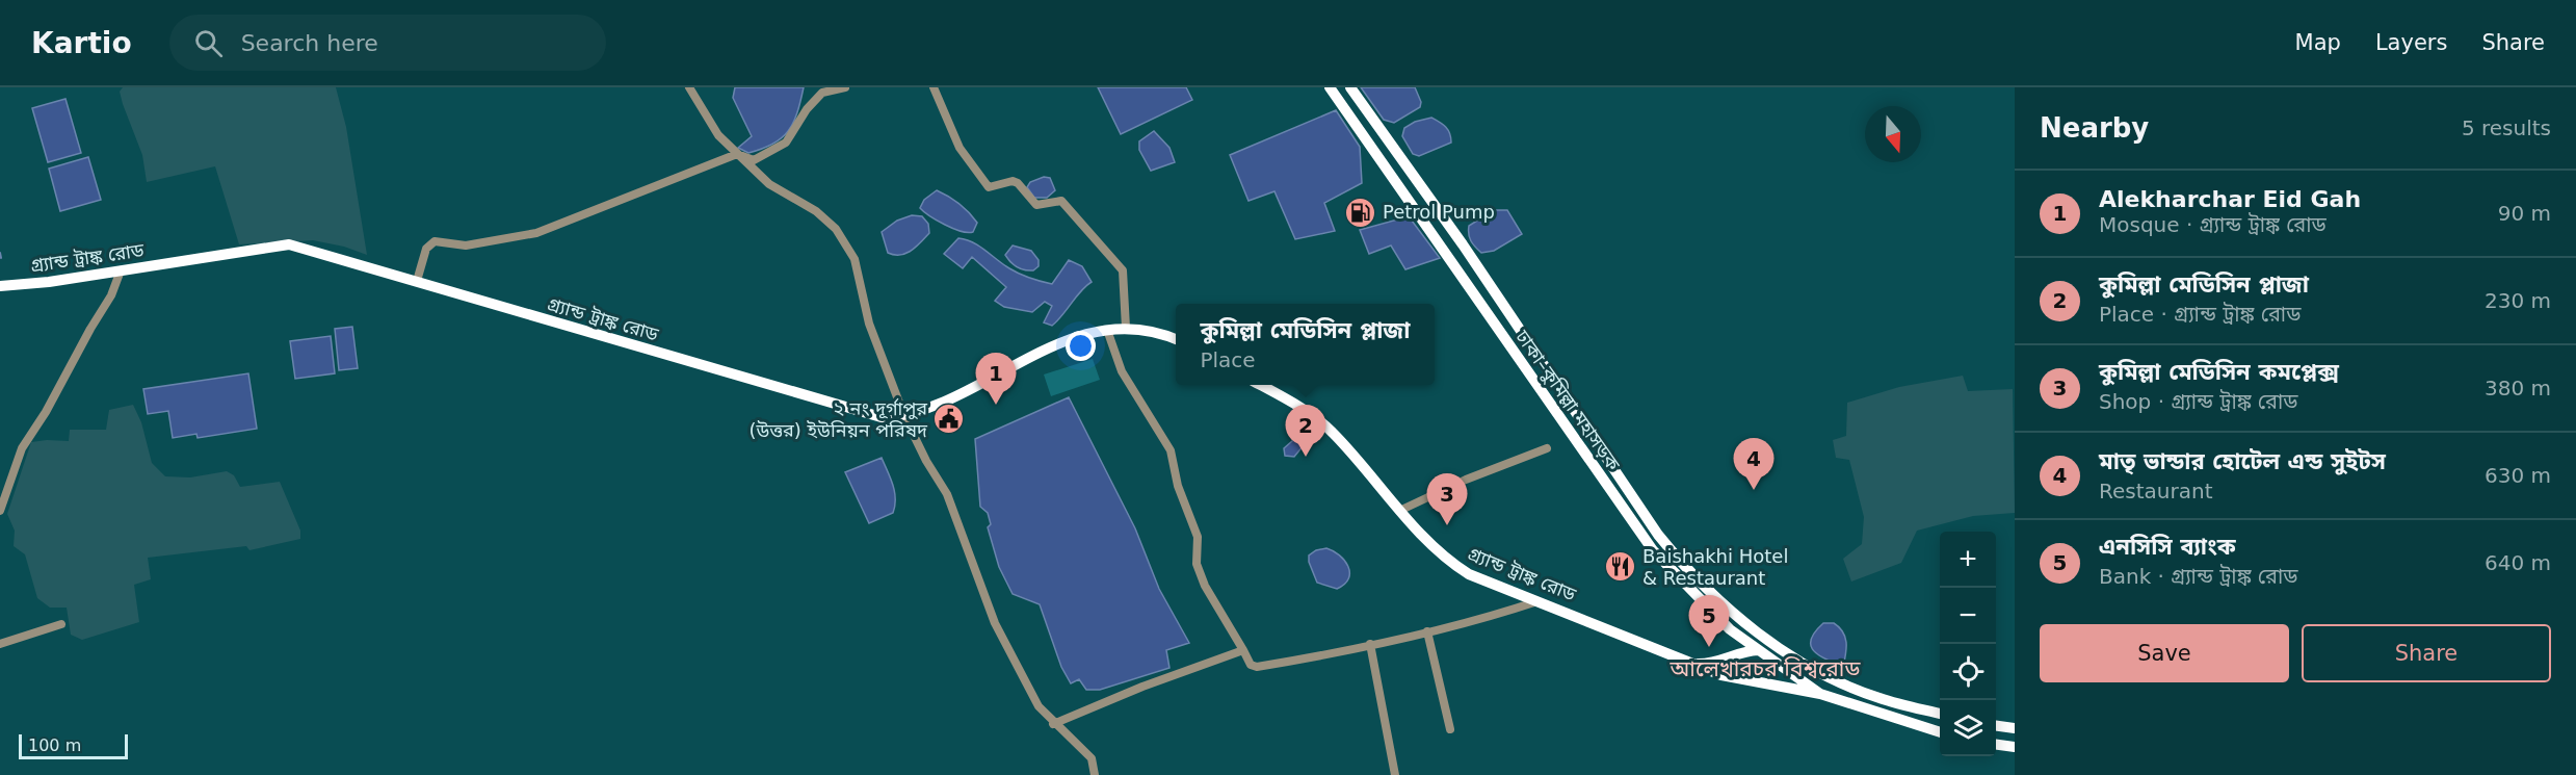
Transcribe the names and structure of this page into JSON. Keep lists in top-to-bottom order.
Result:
{
  "streets": {
    "highway": ["গ্র্যান্ড ট্রাঙ্ক রোড", "ঢাকা–কুমিল্লা মহাসড়ক"]
  },
  "crossings": [
    ["গ্র্যান্ড ট্রাঙ্ক রোড", "ঢাকা–কুমিল্লা মহাসড়ক"]
  ],
  "districts": ["আলেখারচর বিশ্বরোড"],
  "places": {
    "fuel station": ["Petrol Pump"],
    "public building": ["২ নং দূর্গাপুর (উত্তর) ইউনিয়ন পরিষদ"],
    "restaurant": ["Baishakhi Hotel & Restaurant"]
  },
  "scale_bar": "100 m",
  "north": "bottom",
  "page": {
    "header": "Kartio",
    "search": "Search here",
    "nav": ["Map", "Layers", "Share"],
    "heading": ["Nearby", "5 results"],
    "list": [
      {
        "mark": "1",
        "name": "Alekharchar Eid Gah",
        "note": "Mosque · গ্র্যান্ড ট্রাঙ্ক রোড",
        "value": "90 m"
      },
      {
        "mark": "2",
        "name": "কুমিল্লা মেডিসিন প্লাজা",
        "note": "Place · গ্র্যান্ড ট্রাঙ্ক রোড",
        "value": "230 m"
      },
      {
        "mark": "3",
        "name": "কুমিল্লা মেডিসিন কমপ্লেক্স",
        "note": "Shop · গ্র্যান্ড ট্রাঙ্ক রোড",
        "value": "380 m"
      },
      {
        "mark": "4",
        "name": "মাতৃ ভান্ডার হোটেল এন্ড সুইটস",
        "note": "Restaurant",
        "value": "630 m"
      },
      {
        "mark": "5",
        "name": "এনসিসি ব্যাংক",
        "note": "Bank · গ্র্যান্ড ট্রাঙ্ক রোড",
        "value": "640 m"
      }
    ],
    "popup": ["কুমিল্লা মেডিসিন প্লাজা", "Place"],
    "pins": [
      "1",
      "2",
      "4",
      "3",
      "5"
    ],
    "map_buttons": ["+", "−"],
    "buttons": ["Save", "Share"],
    "scale": "100 m"
  }
}
